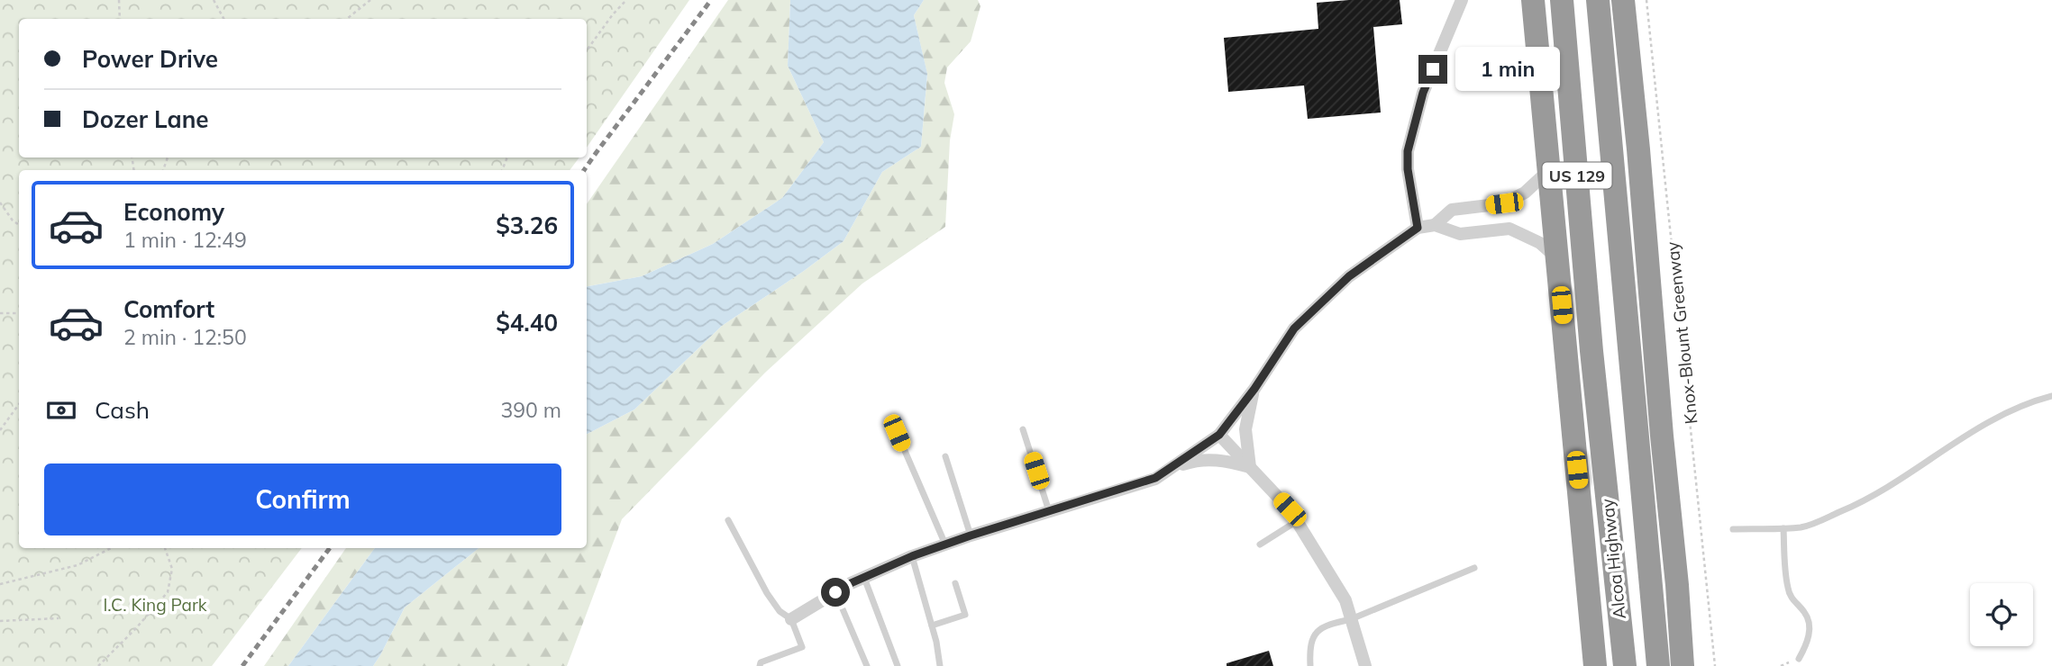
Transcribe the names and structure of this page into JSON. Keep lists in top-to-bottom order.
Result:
{
  "streets": {
    "highway": ["US 129", "Alcoa Highway"],
    "path": ["Knox-Blount Greenway"]
  },
  "parks": ["I.C. King Park"],
  "page": {
    "banner": ["Power Drive", "Dozer Lane"],
    "bubble": "1 min",
    "list": [
      {
        "name": "Economy",
        "note": "1 min · 12:49",
        "value": "$3.26"
      },
      {
        "name": "Comfort",
        "note": "2 min · 12:50",
        "value": "$4.40"
      }
    ],
    "pay": ["Cash", "390 m"],
    "buttons": "Confirm"
  }
}
